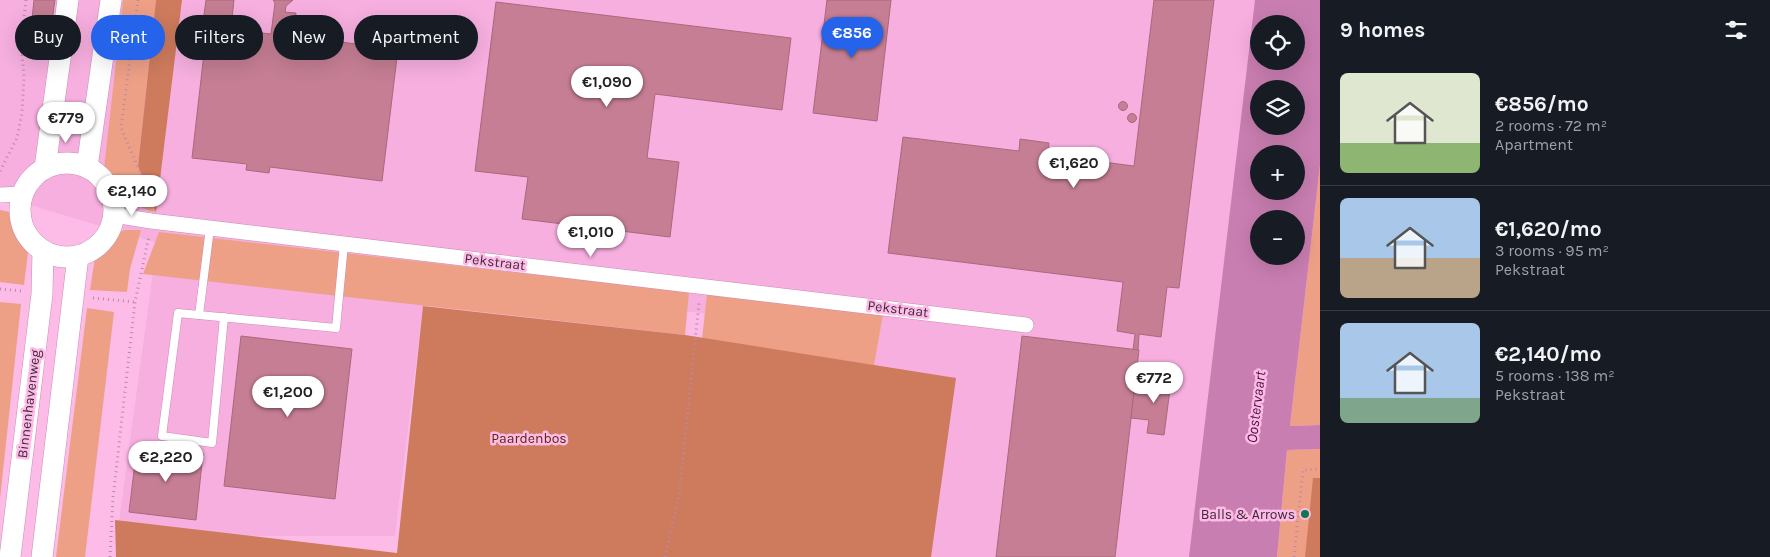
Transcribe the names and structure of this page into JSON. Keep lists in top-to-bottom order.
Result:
{
  "streets": {
    "main road": ["Binnenhavenweg"],
    "street": ["Pekstraat"]
  },
  "crossings": [
    ["Pekstraat", "Binnenhavenweg"]
  ],
  "water": ["Oostervaart"],
  "parks": ["Paardenbos"],
  "places": ["Balls & Arrows"],
  "page": {
    "heading": "9 homes",
    "map_buttons": ["+", "−"],
    "chip": [
      "Buy",
      "Rent",
      "Filters",
      "New",
      "Apartment"
    ],
    "price": [
      "€856",
      "€1,090",
      "€779",
      "€1,620",
      "€2,140",
      "€1,010",
      "€772",
      "€1,200",
      "€2,220"
    ],
    "list": [
      {
        "name": "€856/mo",
        "note": "2 rooms · 72 m² · Apartment"
      },
      {
        "name": "€1,620/mo",
        "note": "3 rooms · 95 m² · Pekstraat"
      },
      {
        "name": "€2,140/mo",
        "note": "5 rooms · 138 m² · Pekstraat"
      }
    ]
  }
}
